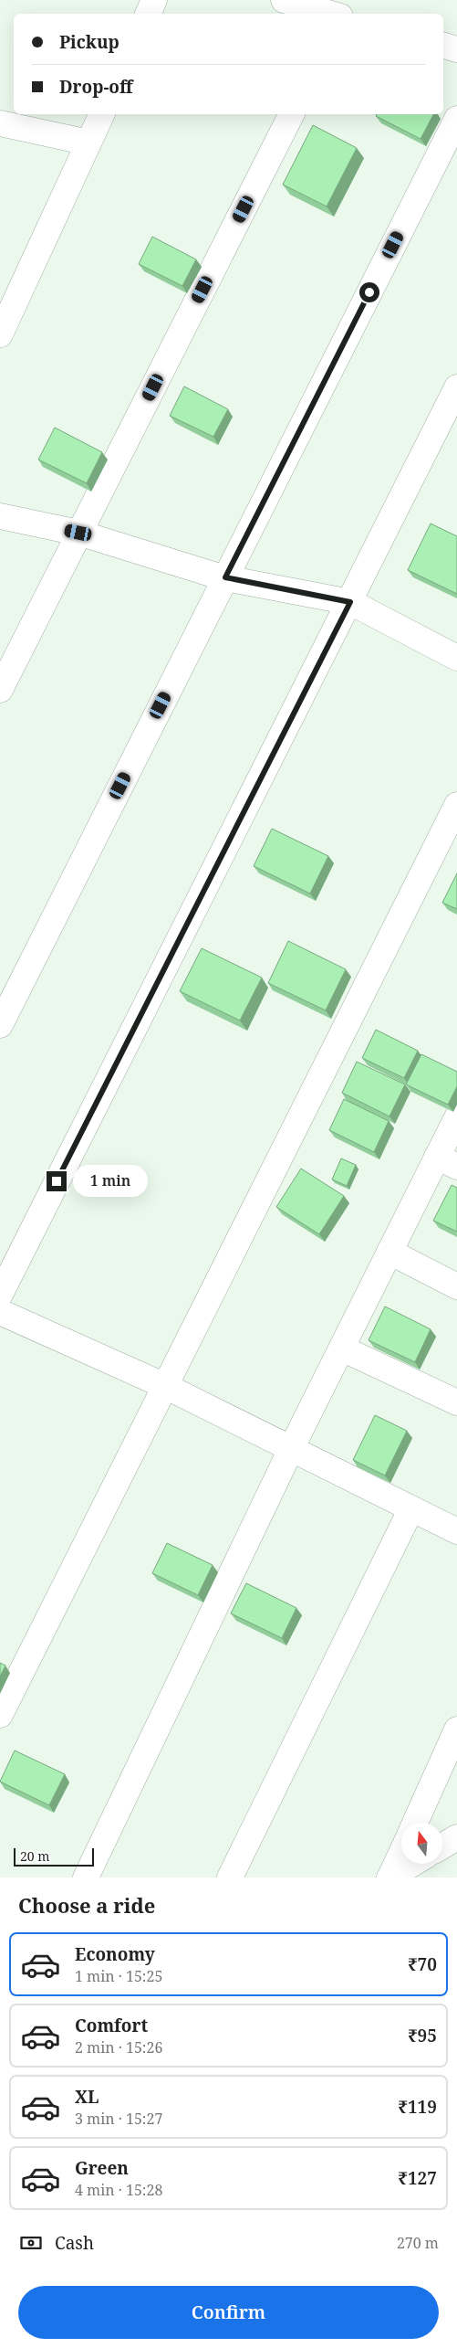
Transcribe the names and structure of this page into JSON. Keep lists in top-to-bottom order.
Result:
{
  "scale_bar": "20 m",
  "north": "top",
  "page": {
    "banner": ["Pickup", "Drop-off"],
    "bubble": "1 min",
    "scale": "20 m",
    "heading": "Choose a ride",
    "list": [
      {
        "name": "Economy",
        "note": "1 min · 15:25",
        "value": "₹70"
      },
      {
        "name": "Comfort",
        "note": "2 min · 15:26",
        "value": "₹95"
      },
      {
        "name": "XL",
        "note": "3 min · 15:27",
        "value": "₹119"
      },
      {
        "name": "Green",
        "note": "4 min · 15:28",
        "value": "₹127"
      }
    ],
    "pay": ["Cash", "270 m"],
    "buttons": "Confirm"
  }
}
